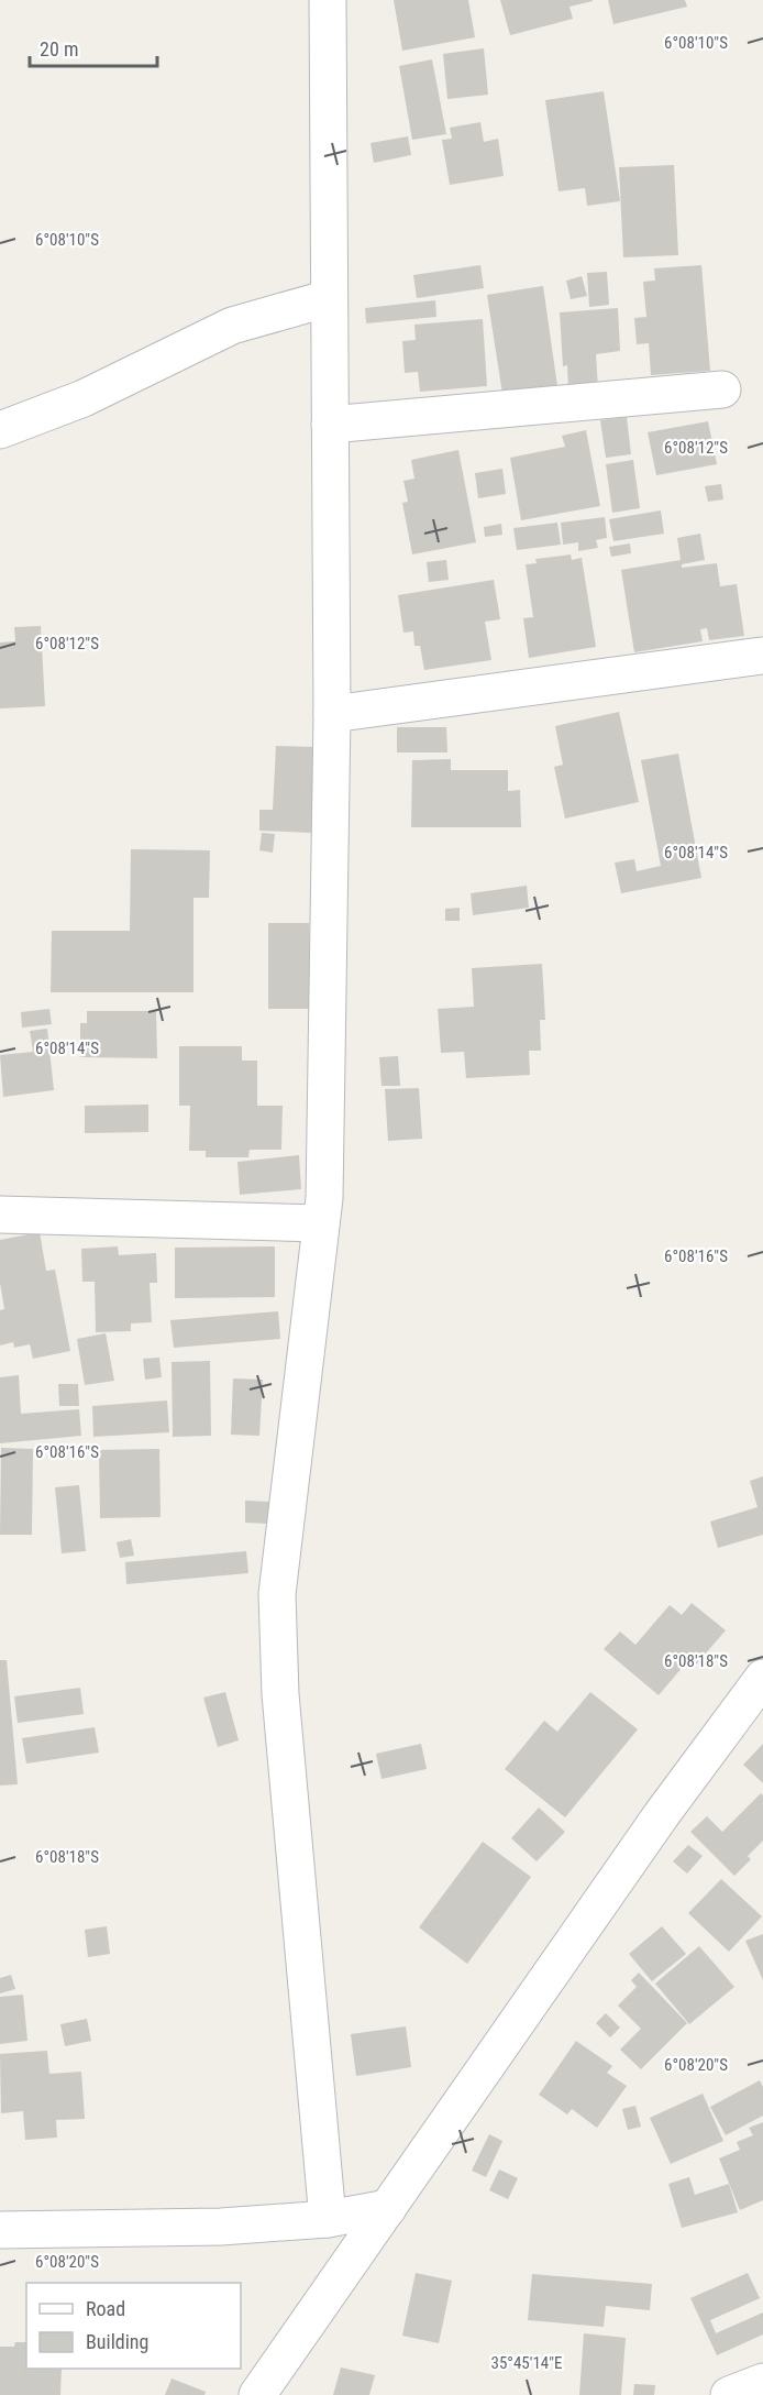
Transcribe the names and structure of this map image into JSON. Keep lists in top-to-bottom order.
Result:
{
  "legend": ["Road", "Building"],
  "scale_bar": "20 m",
  "coordinates": [
    "6°08'10\"S",
    "6°08'12\"S",
    "6°08'14\"S",
    "6°08'16\"S",
    "6°08'18\"S",
    "6°08'20\"S",
    "35°45'14\"E"
  ]
}
